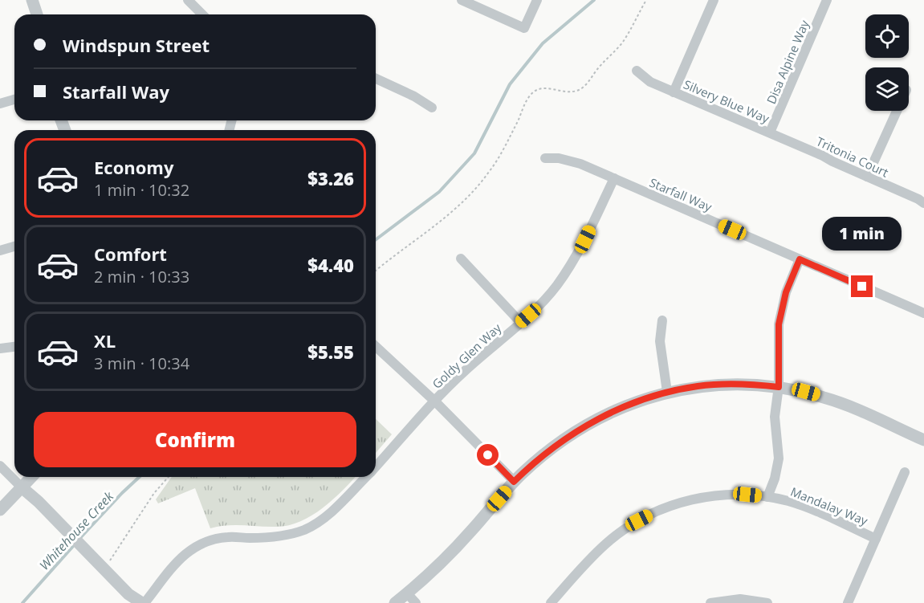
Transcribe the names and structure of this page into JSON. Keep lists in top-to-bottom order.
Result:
{
  "streets": {
    "street": [
      "Disa Alpine Way",
      "Silvery Blue Way",
      "Tritonia Court",
      "Starfall Way",
      "Goldy Glen Way",
      "Mandalay Way"
    ]
  },
  "crossings": [
    ["Disa Alpine Way", "Silvery Blue Way"],
    ["Disa Alpine Way", "Tritonia Court"],
    ["Silvery Blue Way", "Tritonia Court"],
    ["Starfall Way", "Goldy Glen Way"]
  ],
  "water": ["Whitehouse Creek"],
  "page": {
    "banner": ["Windspun Street", "Starfall Way"],
    "list": [
      {
        "name": "Economy",
        "note": "1 min · 10:32",
        "value": "$3.26"
      },
      {
        "name": "Comfort",
        "note": "2 min · 10:33",
        "value": "$4.40"
      },
      {
        "name": "XL",
        "note": "3 min · 10:34",
        "value": "$5.55"
      }
    ],
    "bubble": "1 min",
    "buttons": "Confirm"
  }
}
